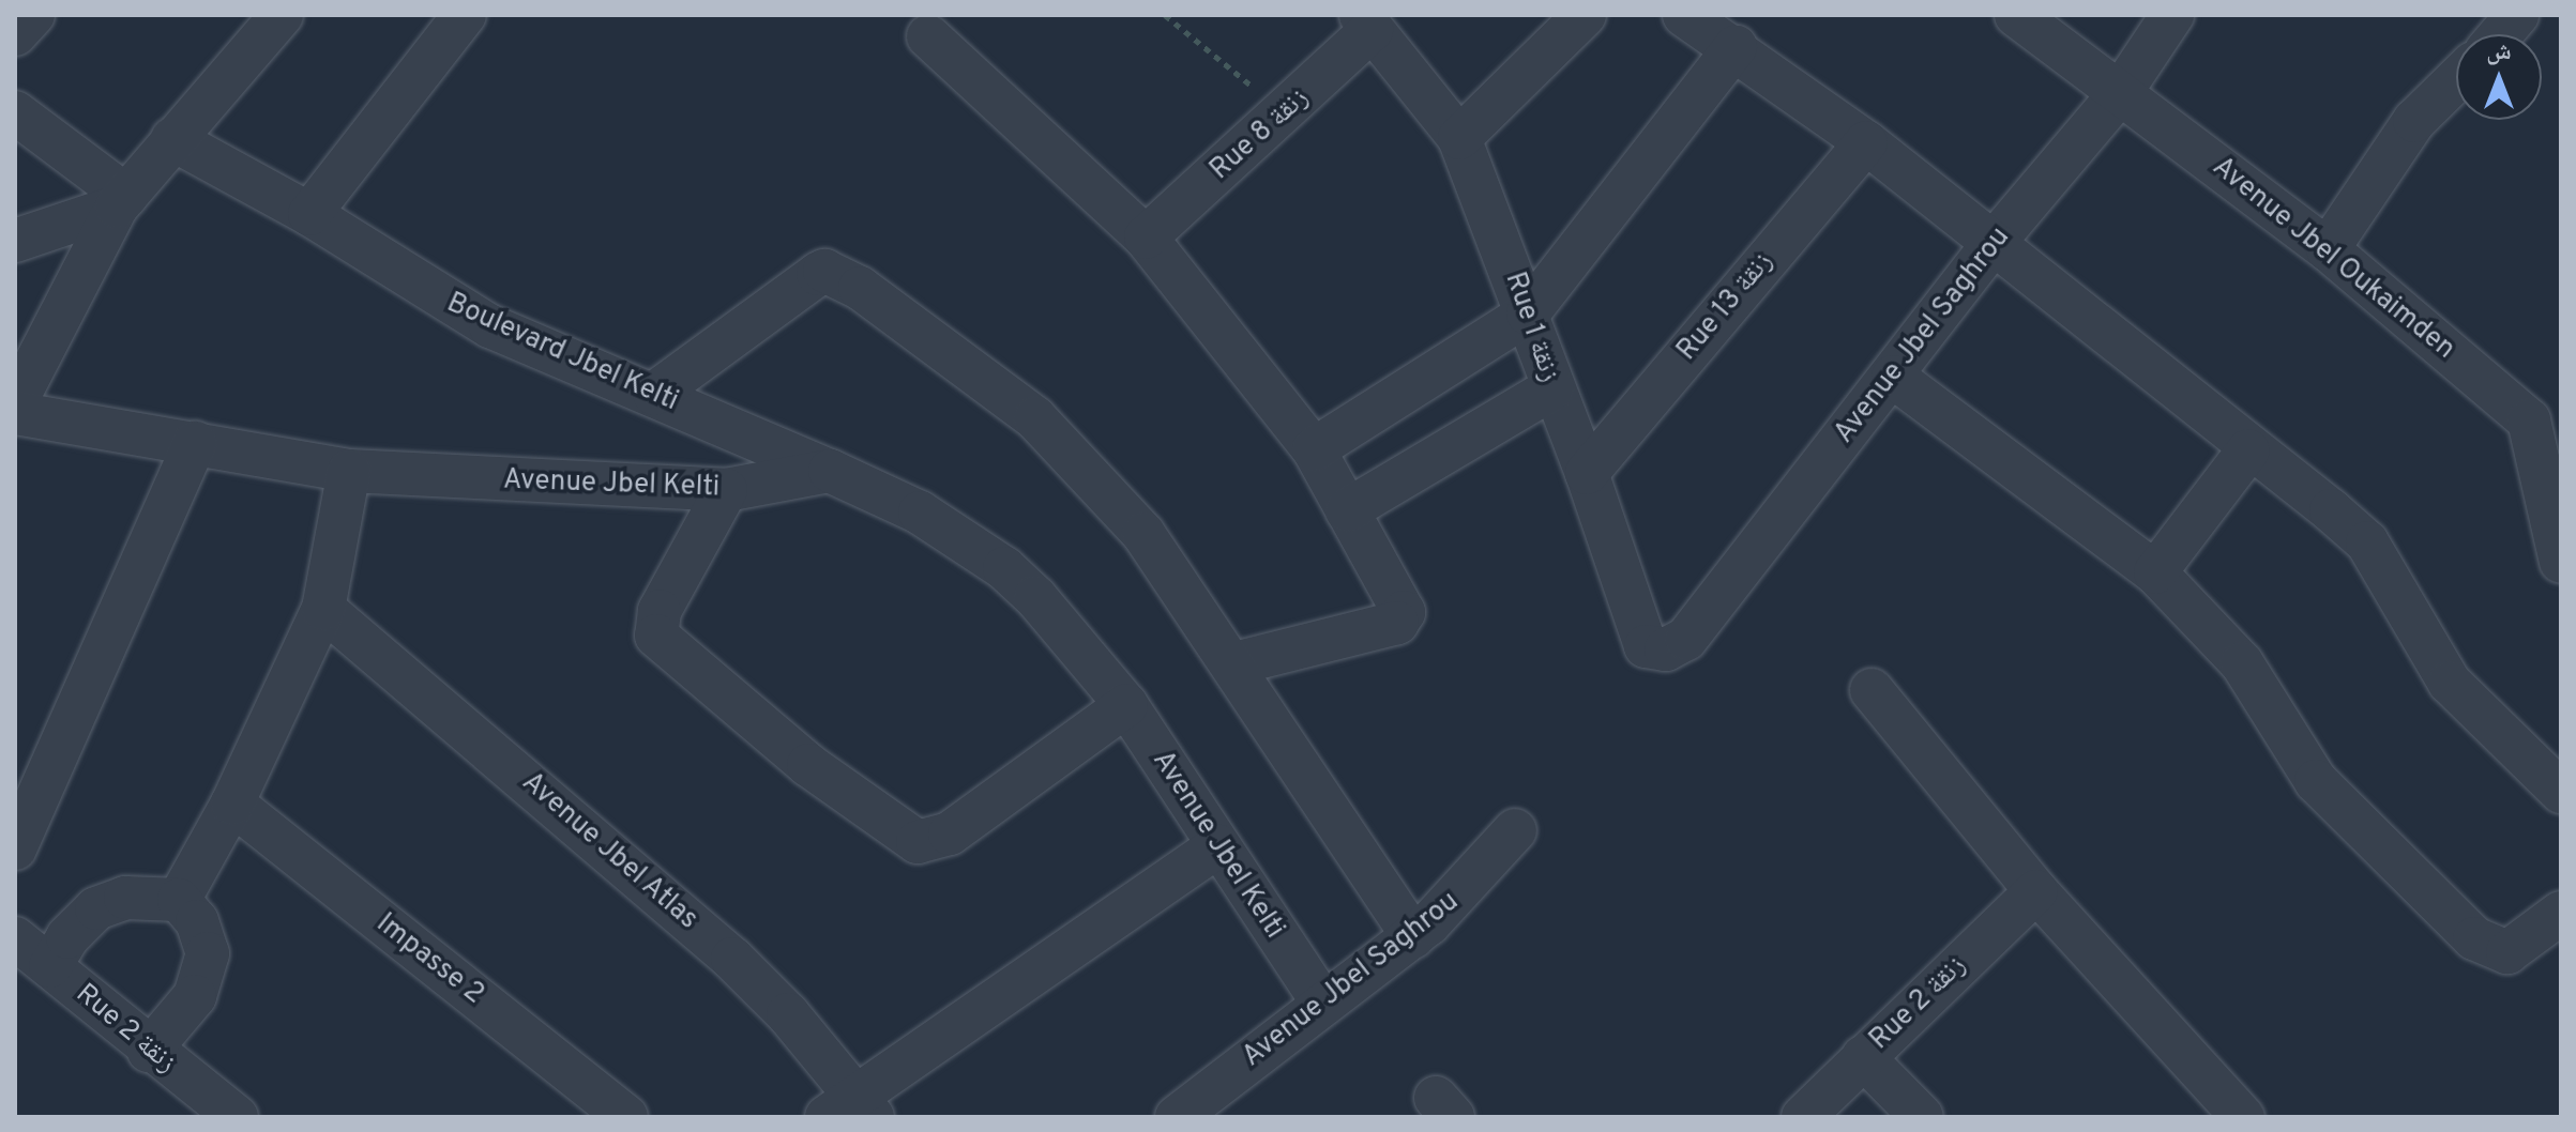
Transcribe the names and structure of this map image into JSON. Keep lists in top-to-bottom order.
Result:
{
  "streets": {
    "street": [
      "Rue 8 زنقة",
      "Avenue Jbel Oukaimden",
      "Rue 13 زنقة",
      "Rue 1 زنقة",
      "Avenue Jbel Saghrou",
      "Boulevard Jbel Kelti",
      "Avenue Jbel Kelti",
      "Avenue Jbel Atlas",
      "Impasse 2",
      "Rue 2 زنقة"
    ]
  },
  "crossings": [
    ["Rue 8 زنقة", "Rue 1 زنقة"],
    ["Avenue Jbel Oukaimden", "Avenue Jbel Saghrou"],
    ["Rue 13 زنقة", "Rue 1 زنقة"],
    ["Rue 1 زنقة", "Avenue Jbel Saghrou"],
    ["Avenue Jbel Saghrou", "Avenue Jbel Kelti"],
    ["Boulevard Jbel Kelti", "Avenue Jbel Kelti"]
  ],
  "north": "top"
}
